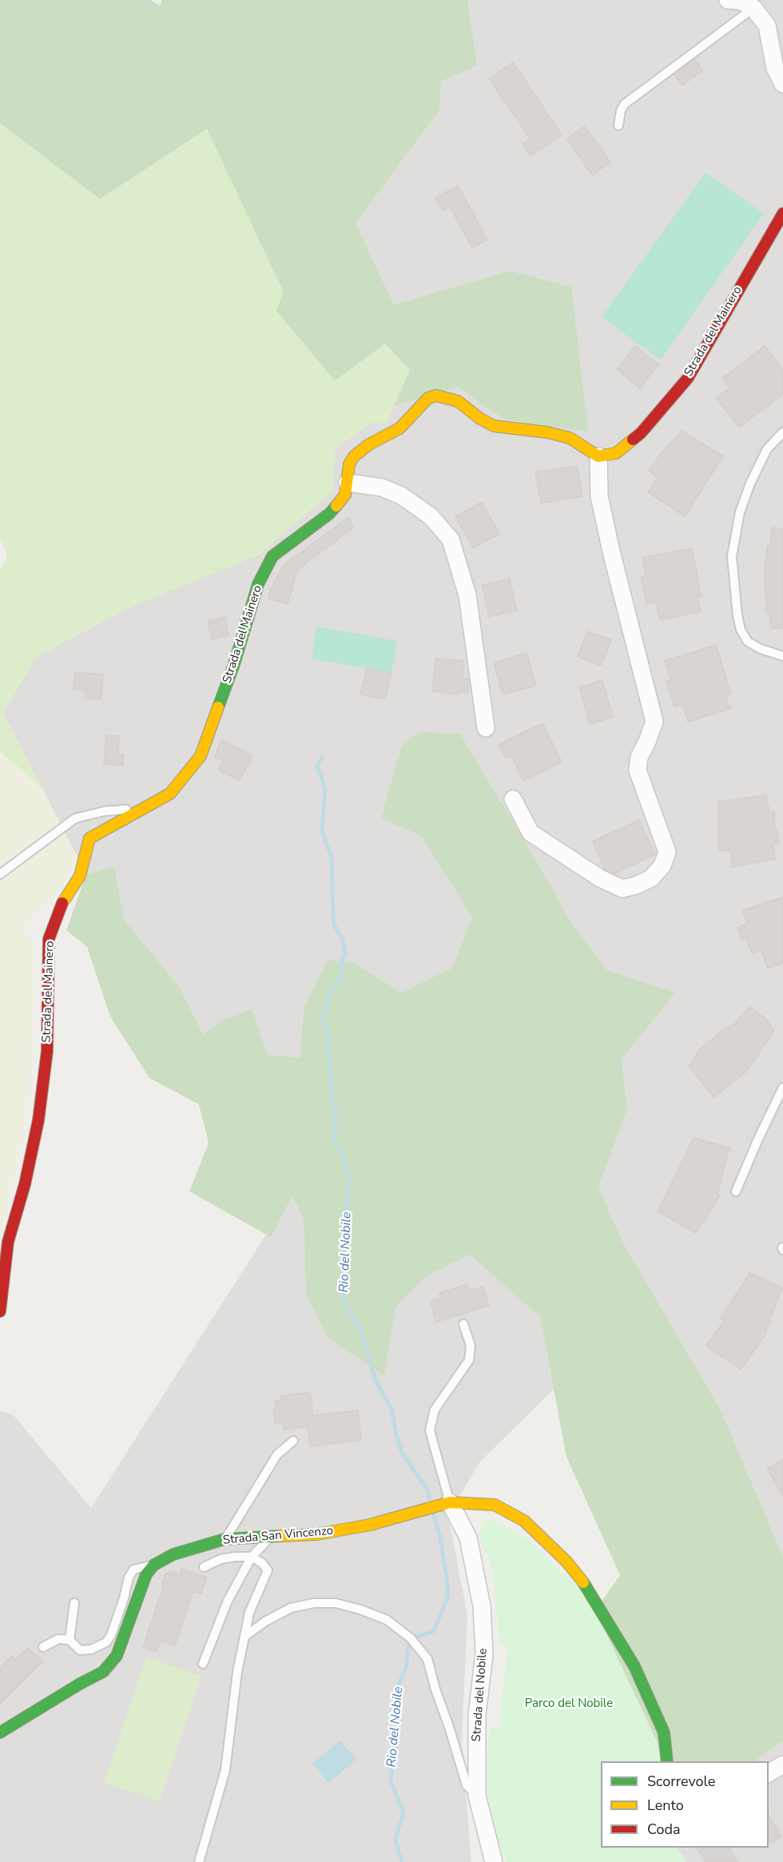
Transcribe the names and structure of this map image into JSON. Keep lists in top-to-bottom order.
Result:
{
  "streets": {
    "street": ["Strada del Mainero", "Strada San Vincenzo", "Strada del Nobile"]
  },
  "crossings": [
    ["Strada San Vincenzo", "Strada del Nobile"]
  ],
  "water": ["Rio del Nobile"],
  "parks": ["Parco del Nobile"],
  "legend": ["Scorrevole", "Lento", "Coda"]
}
